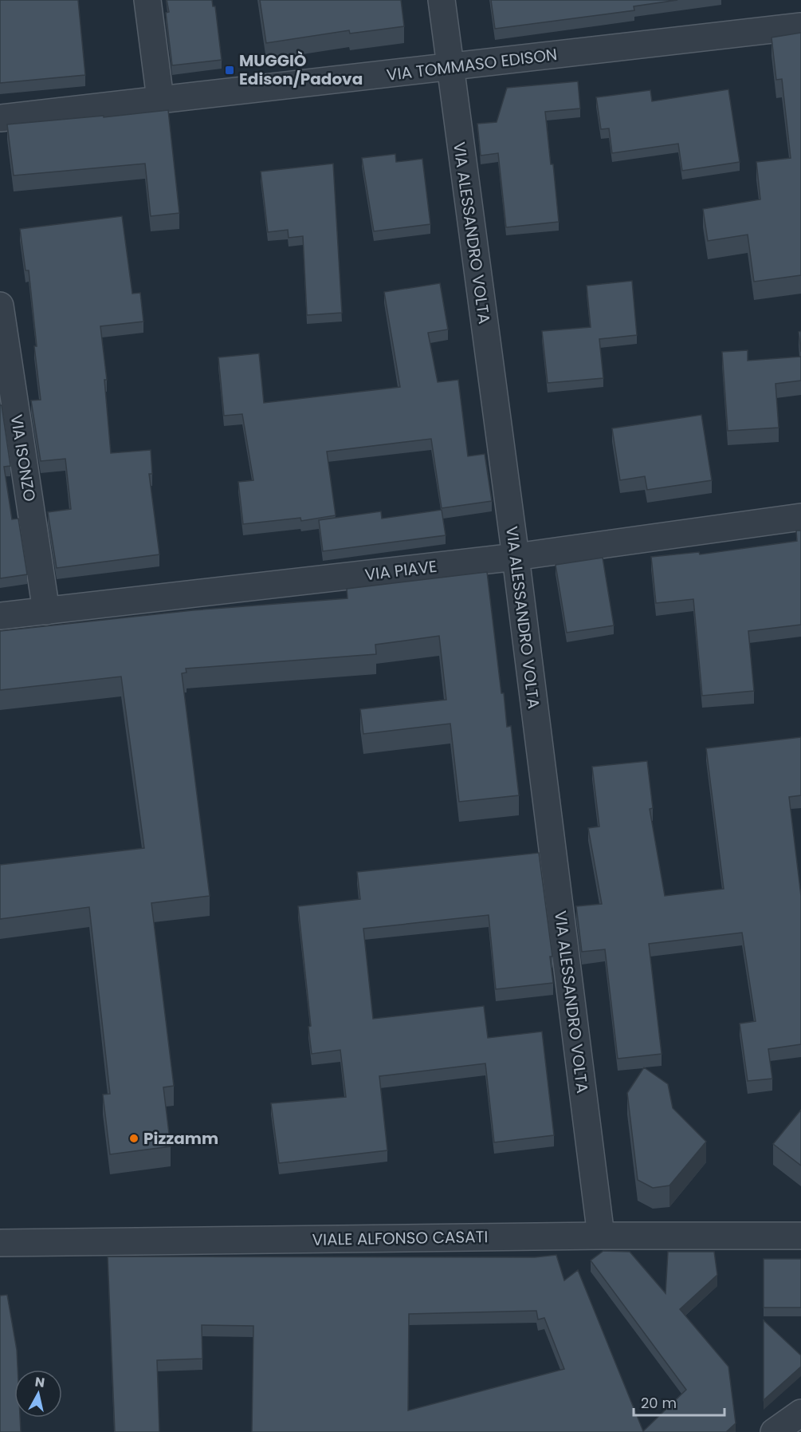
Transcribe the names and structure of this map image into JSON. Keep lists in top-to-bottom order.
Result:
{
  "streets": {
    "street": [
      "VIA TOMMASO EDISON",
      "VIA ALESSANDRO VOLTA",
      "VIA ISONZO",
      "VIA PIAVE",
      "VIALE ALFONSO CASATI"
    ]
  },
  "crossings": [
    ["VIA TOMMASO EDISON", "VIA ALESSANDRO VOLTA"],
    ["VIA ALESSANDRO VOLTA", "VIA PIAVE"],
    ["VIA ALESSANDRO VOLTA", "VIALE ALFONSO CASATI"],
    ["VIA ISONZO", "VIA PIAVE"]
  ],
  "places": {
    "transit": ["MUGGIÒ Edison/Padova"],
    "other": ["Pizzamm"]
  },
  "scale_bar": "20 m",
  "north": "top"
}
